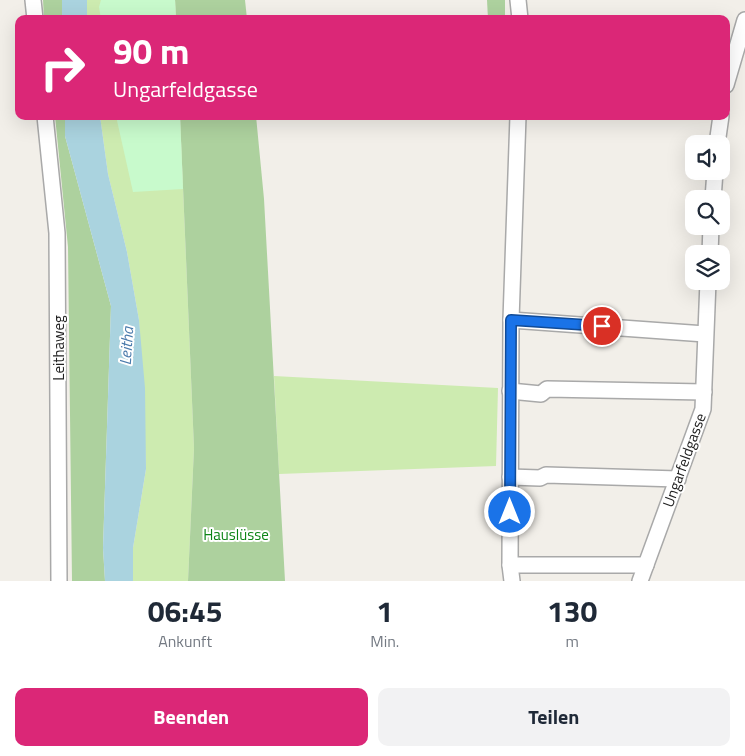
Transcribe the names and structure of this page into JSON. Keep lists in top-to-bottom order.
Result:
{
  "streets": {
    "street": ["Leithaweg", "Ungarfeldgasse"]
  },
  "water": ["Leitha"],
  "parks": ["Hauslüsse"],
  "page": {
    "turn": ["90 m", "Ungarfeldgasse"],
    "eta": [
      "06:45",
      "Ankunft",
      "1",
      "Min.",
      "130",
      "m"
    ],
    "buttons": ["Beenden", "Teilen"]
  }
}
